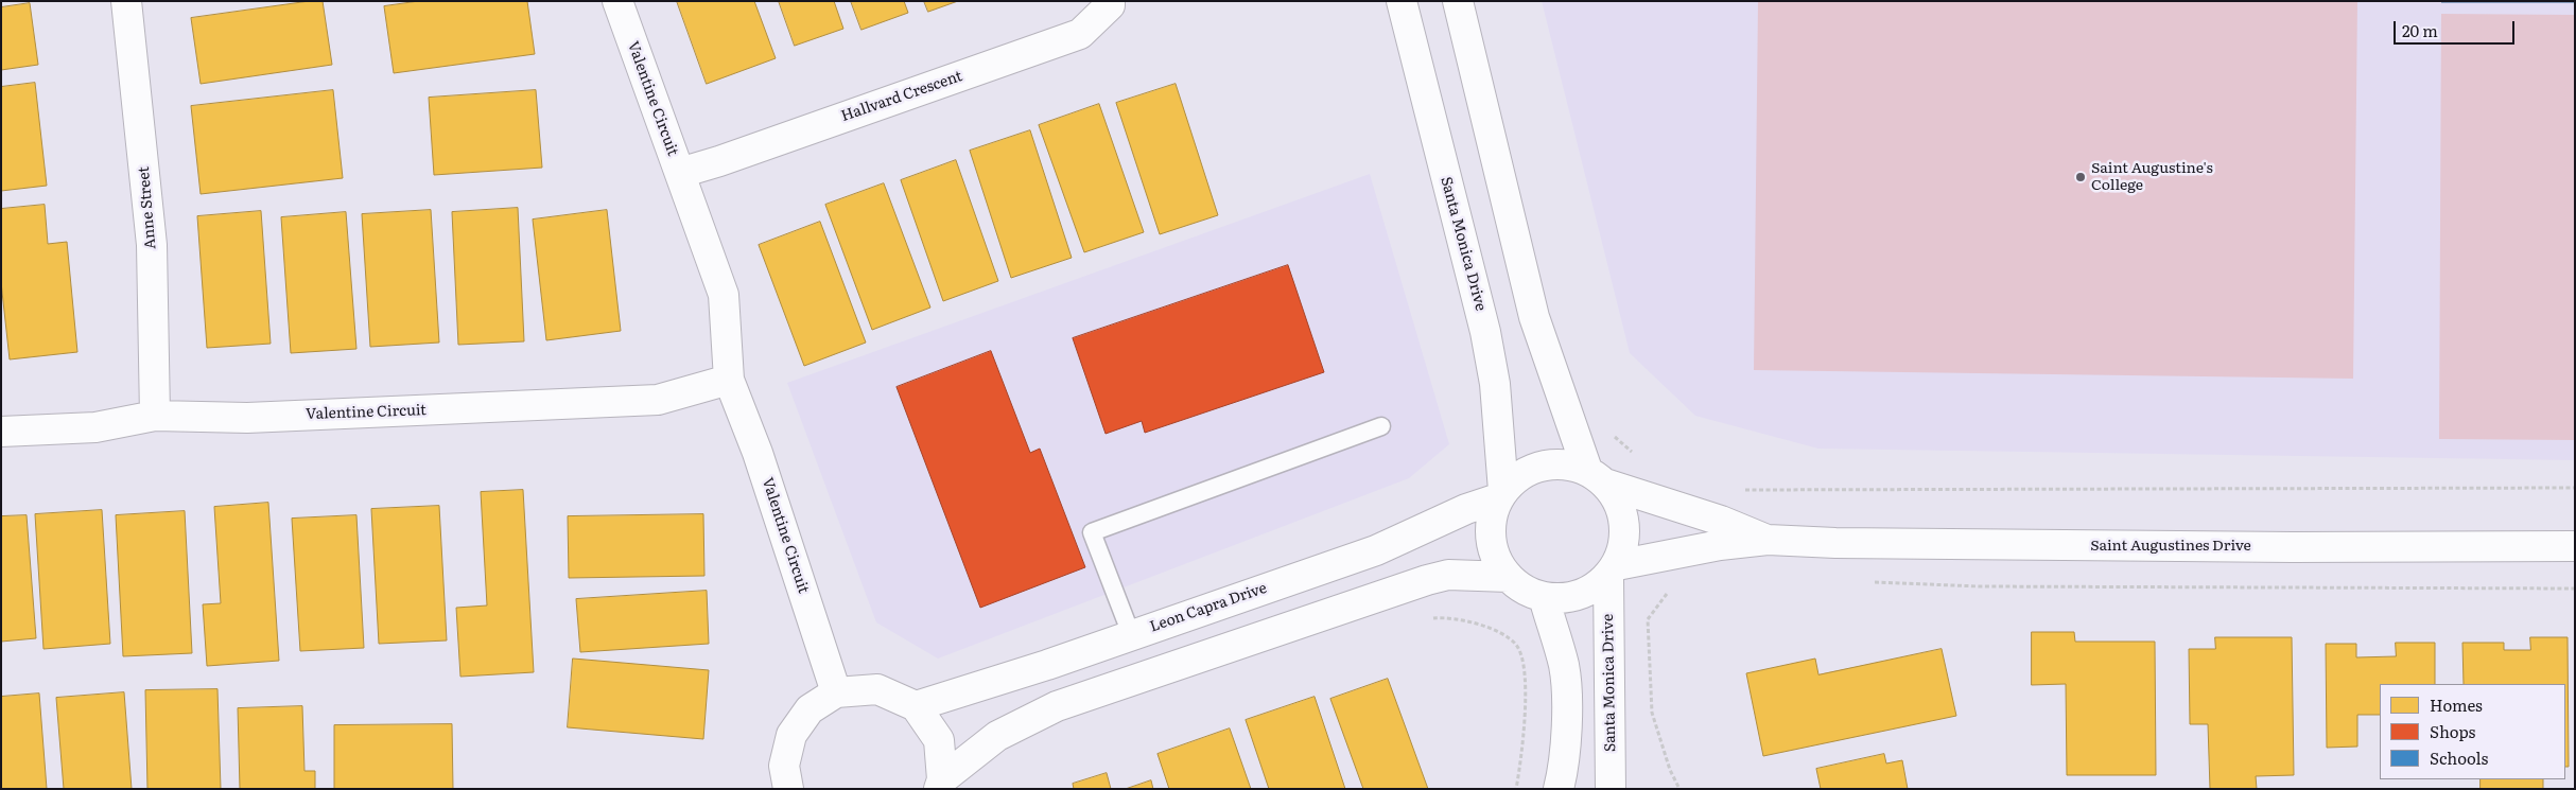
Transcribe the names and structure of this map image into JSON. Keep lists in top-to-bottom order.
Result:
{
  "streets": {
    "street": [
      "Hallvard Crescent",
      "Valentine Circuit",
      "Anne Street",
      "Santa Monica Drive",
      "Saint Augustines Drive",
      "Leon Capra Drive"
    ]
  },
  "crossings": [
    ["Hallvard Crescent", "Valentine Circuit"],
    ["Valentine Circuit", "Anne Street"],
    ["Santa Monica Drive", "Saint Augustines Drive"],
    ["Santa Monica Drive", "Leon Capra Drive"],
    ["Saint Augustines Drive", "Leon Capra Drive"]
  ],
  "places": ["Saint Augustine's College"],
  "legend": ["Homes", "Shops", "Schools"],
  "scale_bar": "20 m"
}
